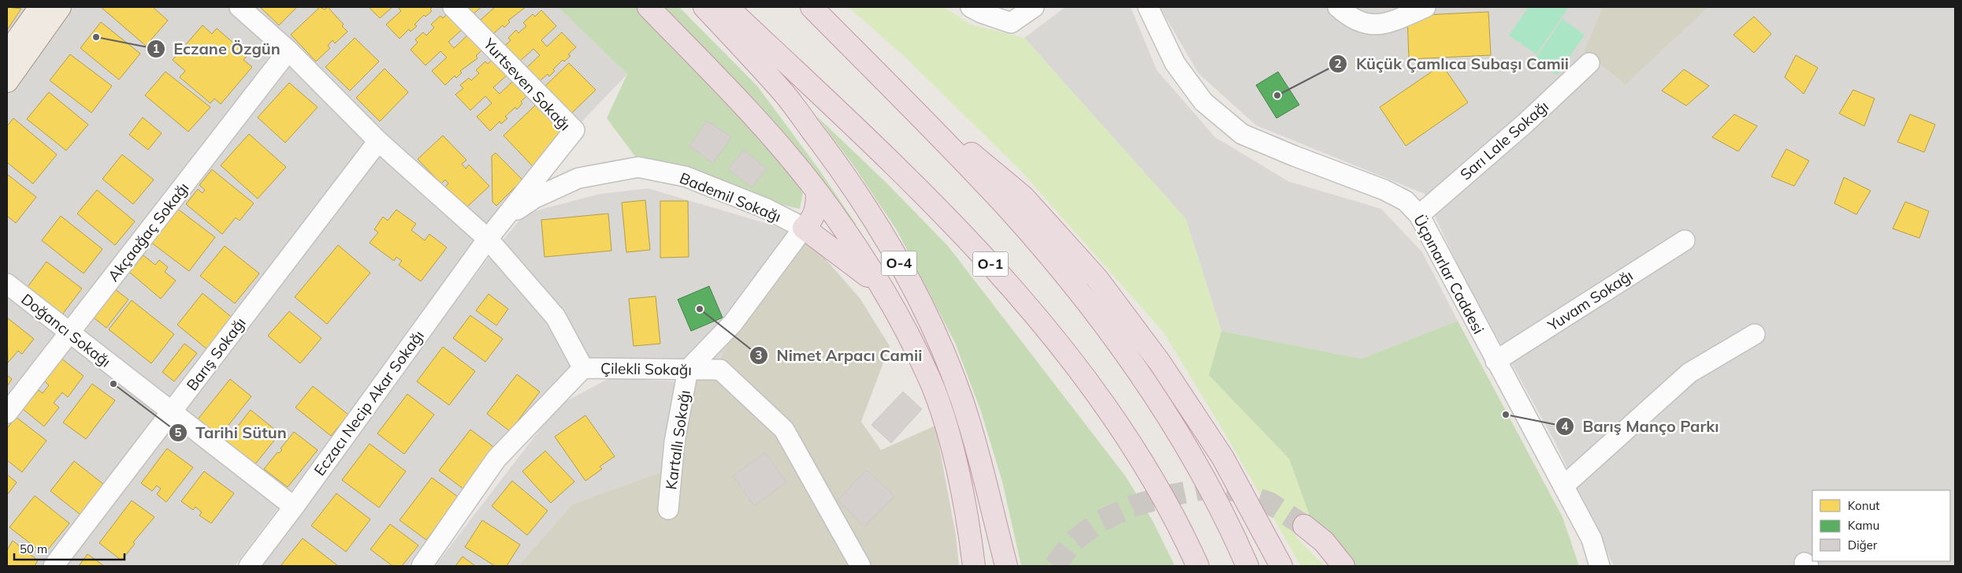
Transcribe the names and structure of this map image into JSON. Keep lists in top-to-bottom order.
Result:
{
  "streets": {
    "highway": ["O-4", "O-1"],
    "street": [
      "Yurtseven Sokağı",
      "Sarı Lale Sokağı",
      "Bademil Sokağı",
      "Akçaağaç Sokağı",
      "Üçpınarlar Caddesi",
      "Yuvam Sokağı",
      "Doğancı Sokağı",
      "Barış Sokağı",
      "Çilekli Sokağı",
      "Eczacı Necip Akar Sokağı",
      "Kartallı Sokağı"
    ]
  },
  "crossings": [
    ["Yurtseven Sokağı", "Bademil Sokağı"],
    ["Yurtseven Sokağı", "Eczacı Necip Akar Sokağı"],
    ["Sarı Lale Sokağı", "Üçpınarlar Caddesi"],
    ["Bademil Sokağı", "Eczacı Necip Akar Sokağı"],
    ["Akçaağaç Sokağı", "Doğancı Sokağı"],
    ["Üçpınarlar Caddesi", "Yuvam Sokağı"],
    ["Doğancı Sokağı", "Barış Sokağı"],
    ["Doğancı Sokağı", "Eczacı Necip Akar Sokağı"],
    ["Çilekli Sokağı", "Kartallı Sokağı"]
  ],
  "places": [
    "Eczane Özgün",
    "Küçük Çamlıca Subaşı Camii",
    "Nimet Arpacı Camii",
    "Tarihi Sütun",
    "Barış Manço Parkı"
  ],
  "legend": ["Konut", "Kamu", "Diğer"],
  "scale_bar": "50 m"
}
